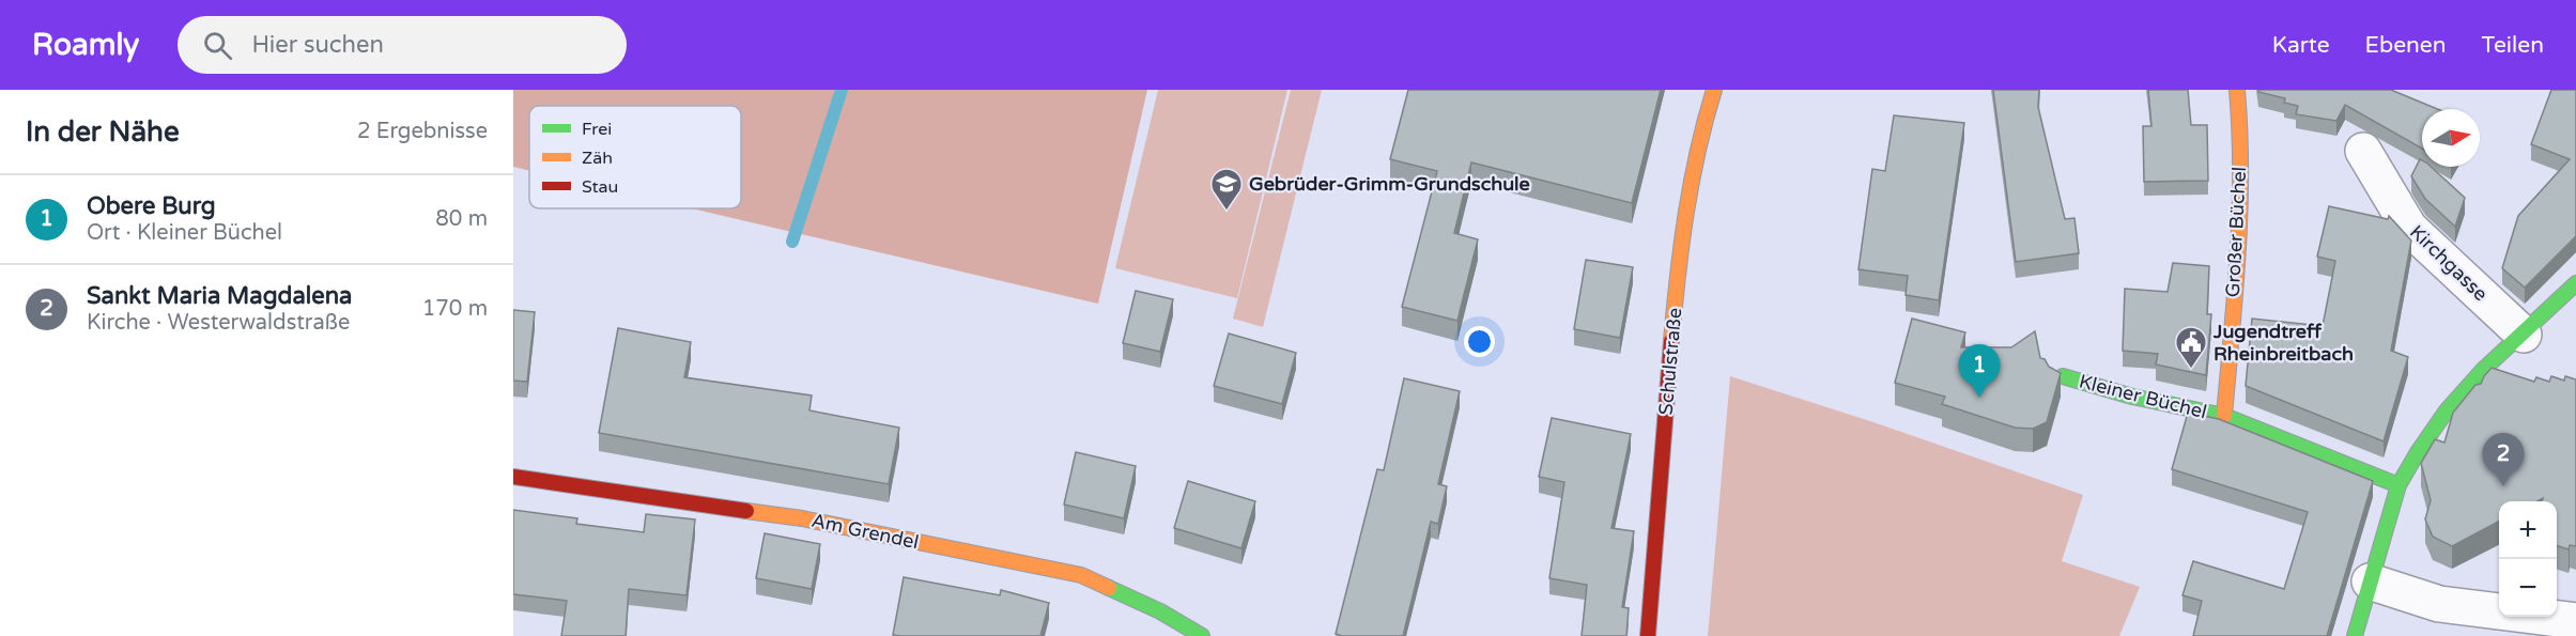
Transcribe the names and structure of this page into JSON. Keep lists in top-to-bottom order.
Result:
{
  "streets": {
    "street": [
      "Großer Büchel",
      "Kirchgasse",
      "Schulstraße",
      "Kleiner Büchel",
      "Am Grendel"
    ]
  },
  "crossings": [
    ["Großer Büchel", "Kleiner Büchel"]
  ],
  "places": {
    "school or university": ["Gebrüder-Grimm-Grundschule"],
    "public building": ["Jugendtreff Rheinbreitbach"]
  },
  "legend": ["Frei", "Zäh", "Stau"],
  "north": "right",
  "page": {
    "header": "Roamly",
    "search": "Hier suchen",
    "nav": ["Karte", "Ebenen", "Teilen"],
    "heading": ["In der Nähe", "2 Ergebnisse"],
    "list": [
      {
        "mark": "1",
        "name": "Obere Burg",
        "note": "Ort · Kleiner Büchel",
        "value": "80 m"
      },
      {
        "mark": "2",
        "name": "Sankt Maria Magdalena",
        "note": "Kirche · Westerwaldstraße",
        "value": "170 m"
      }
    ],
    "pins": ["1", "2"],
    "map_buttons": ["+", "−"]
  }
}
